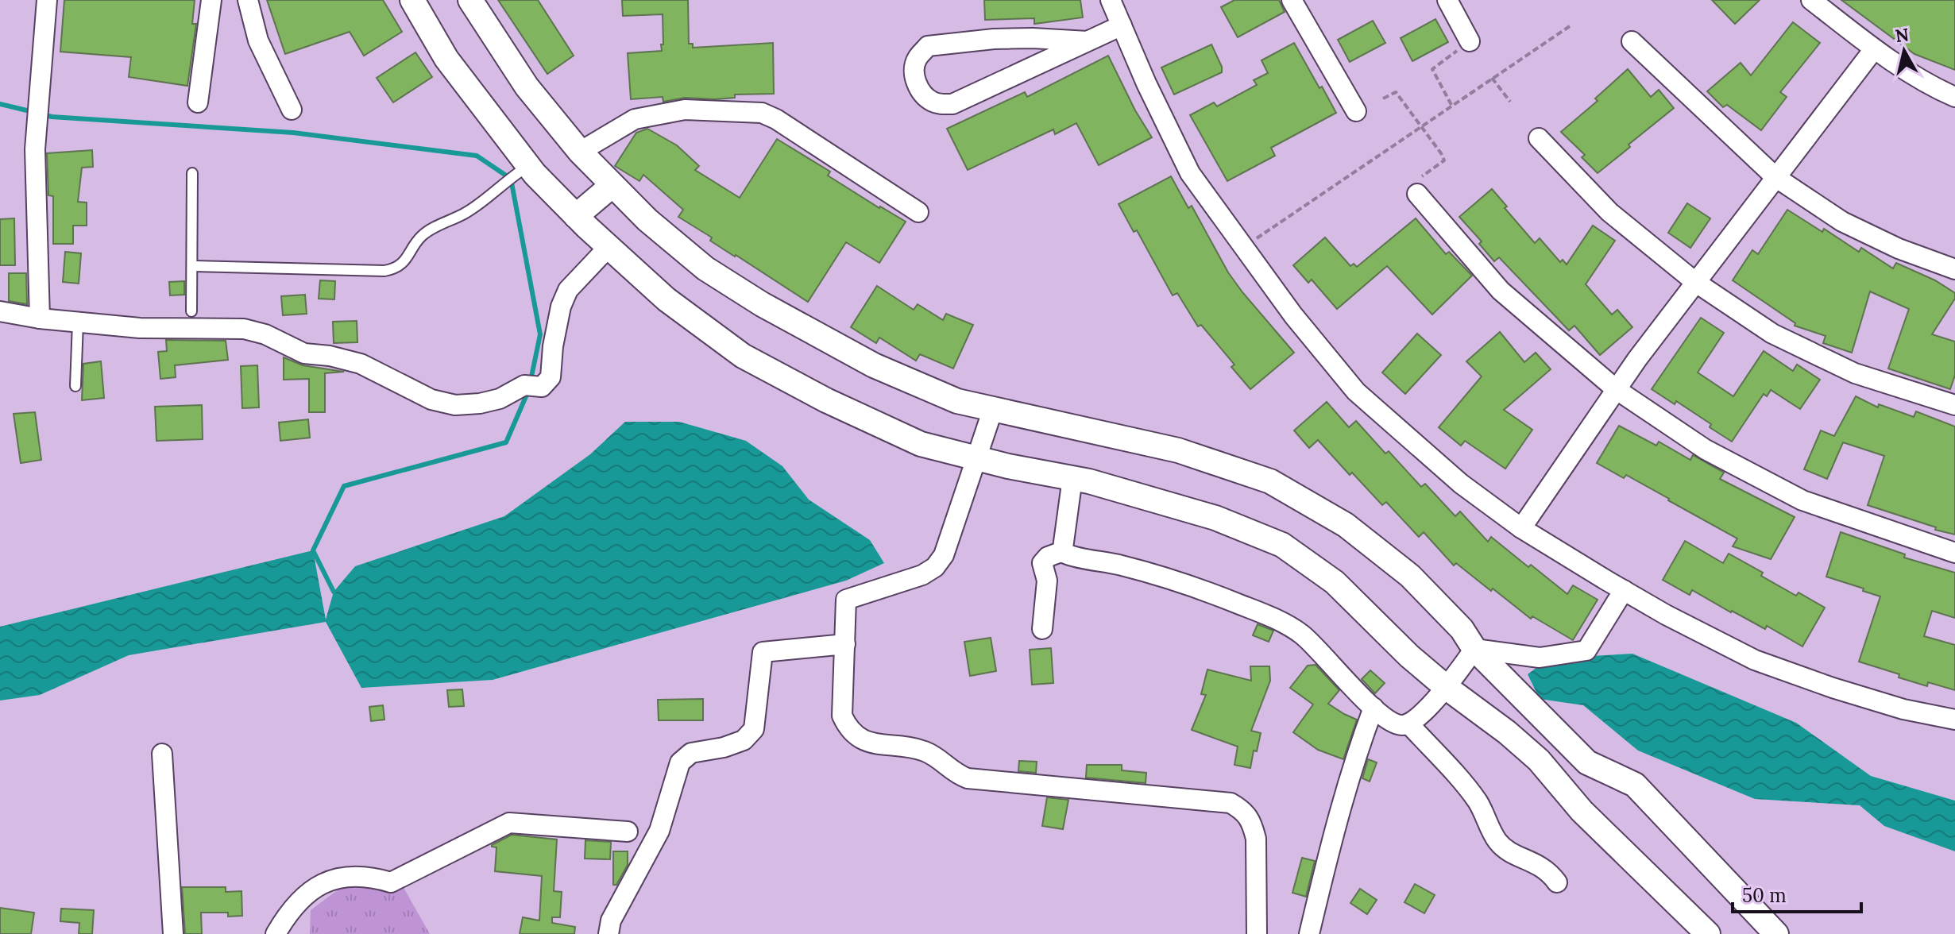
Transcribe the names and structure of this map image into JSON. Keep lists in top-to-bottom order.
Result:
{
  "scale_bar": "50 m",
  "north": "top"
}
